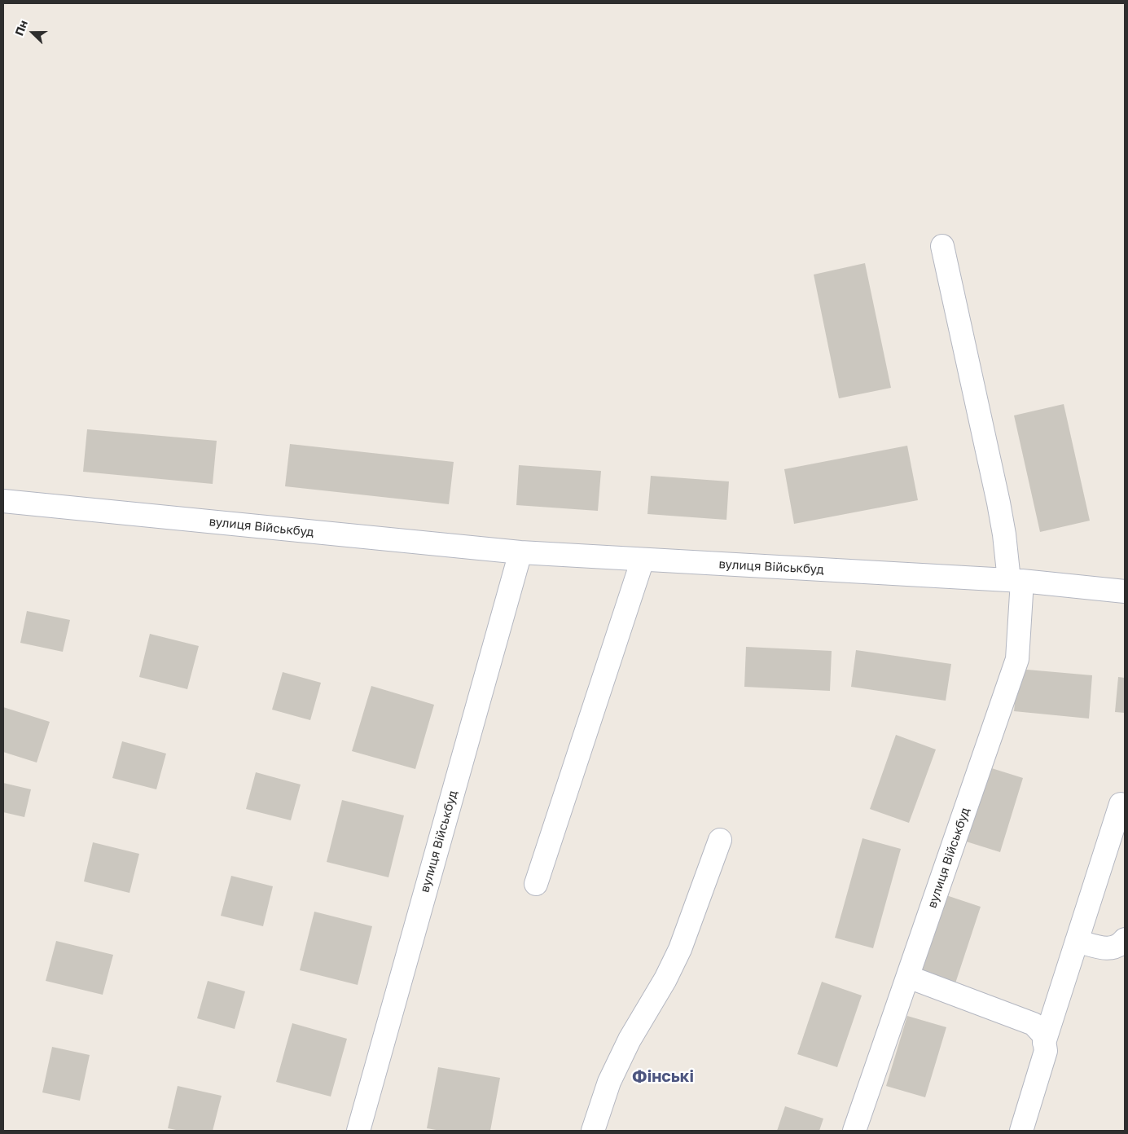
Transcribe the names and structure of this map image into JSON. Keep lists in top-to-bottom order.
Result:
{
  "streets": {
    "street": ["вулиця Військбуд"]
  },
  "districts": ["Фінські"],
  "north": "left"
}
